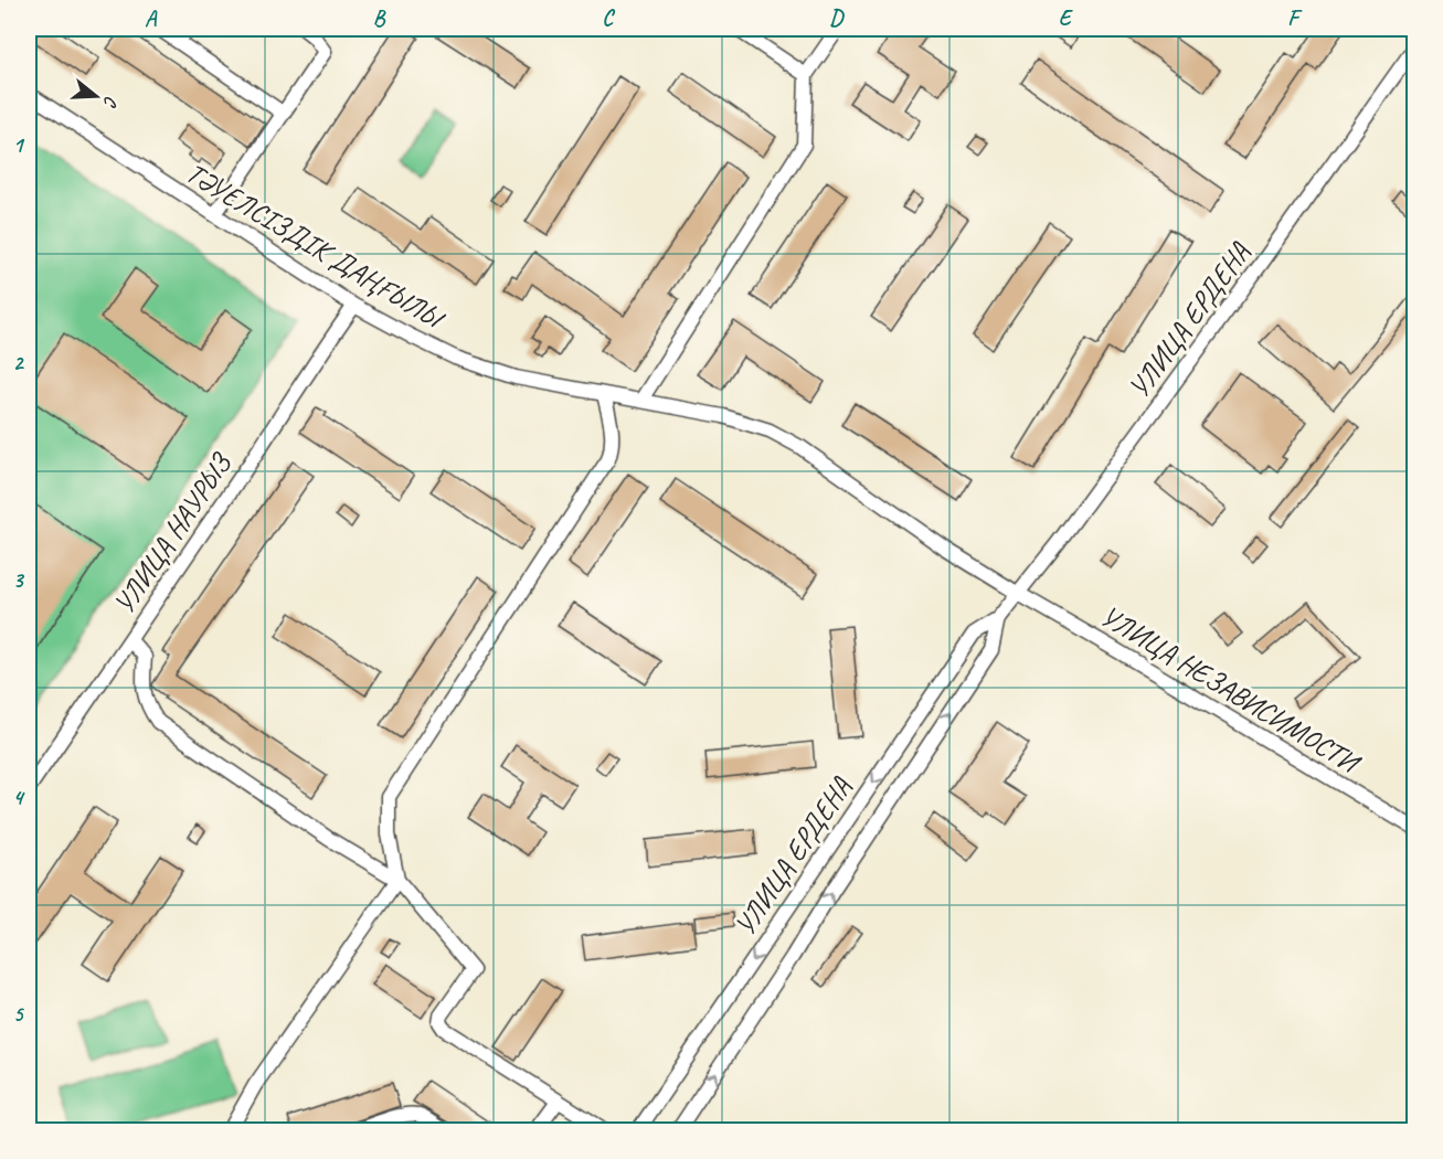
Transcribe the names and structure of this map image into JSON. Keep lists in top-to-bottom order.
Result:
{
  "streets": {
    "street": [
      "ТӘУЕЛСІЗДІК ДАҢҒЫЛЫ",
      "УЛИЦА ЕРДЕНА",
      "УЛИЦА НАУРЫЗ",
      "УЛИЦА НЕЗАВИСИМОСТИ"
    ]
  },
  "crossings": [
    ["ТӘУЕЛСІЗДІК ДАҢҒЫЛЫ", "УЛИЦА ЕРДЕНА"],
    ["ТӘУЕЛСІЗДІК ДАҢҒЫЛЫ", "УЛИЦА НАУРЫЗ"],
    ["ТӘУЕЛСІЗДІК ДАҢҒЫЛЫ", "УЛИЦА НЕЗАВИСИМОСТИ"],
    ["УЛИЦА ЕРДЕНА", "УЛИЦА НЕЗАВИСИМОСТИ"]
  ],
  "north": "right",
  "grid": {
    "columns": [
      "A",
      "B",
      "C",
      "D",
      "E",
      "F"
    ],
    "rows": [
      "1",
      "2",
      "3",
      "4",
      "5"
    ]
  }
}
